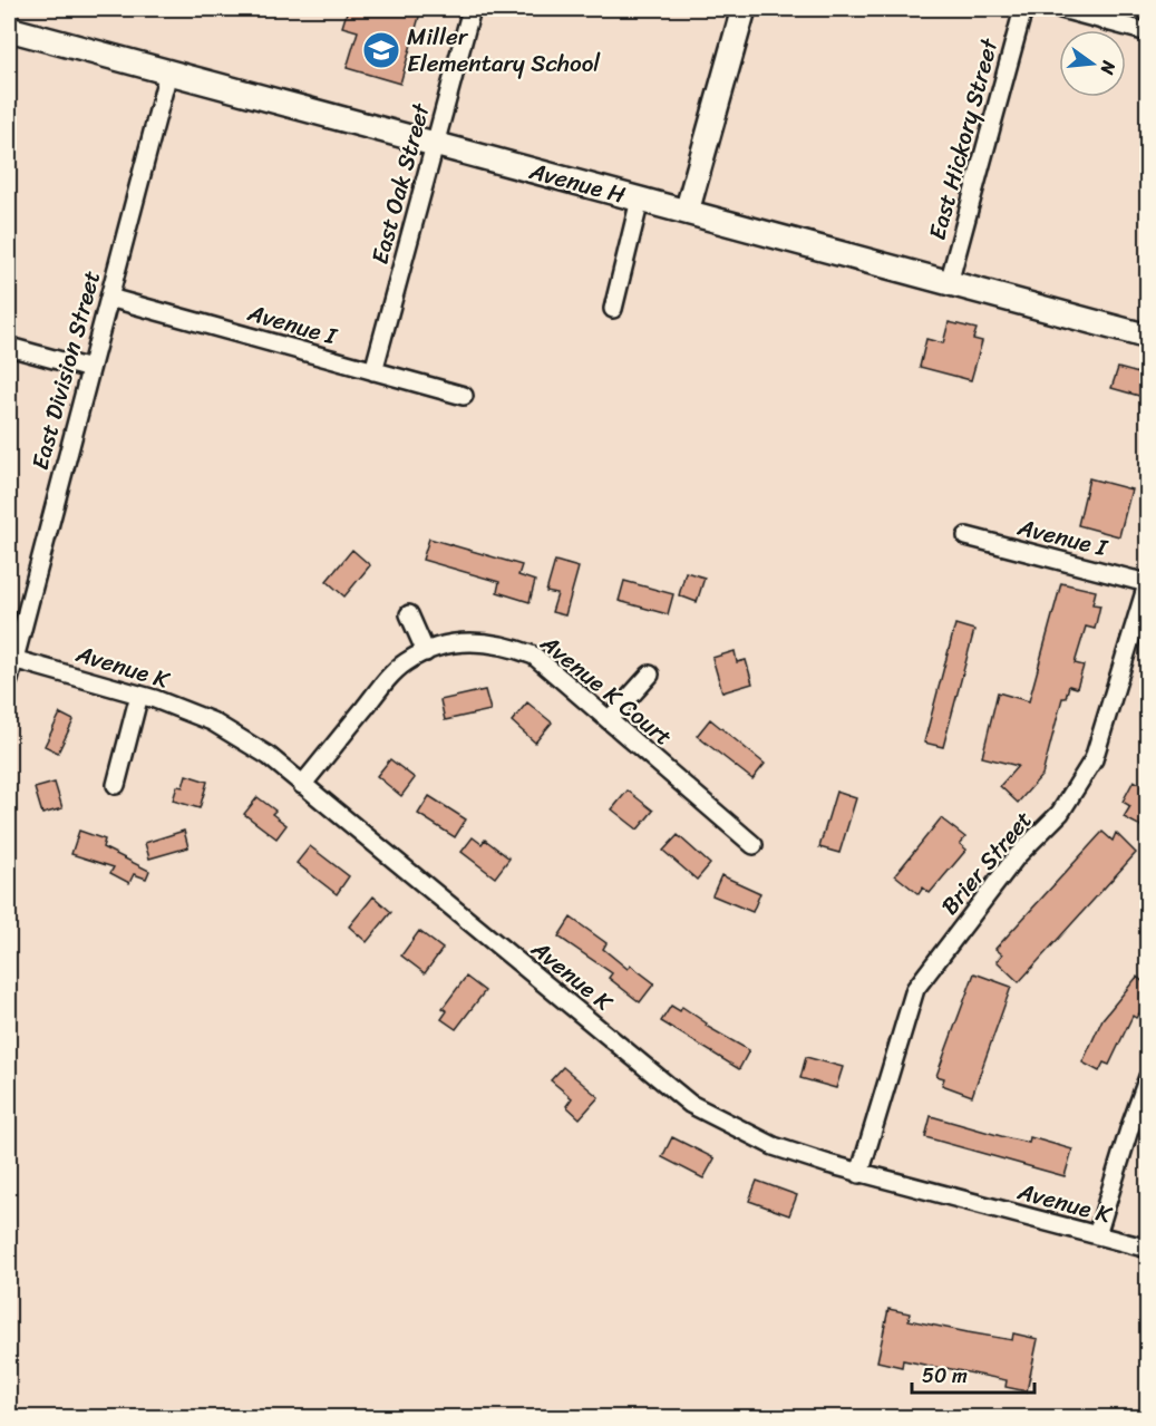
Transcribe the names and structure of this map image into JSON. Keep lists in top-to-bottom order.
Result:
{
  "streets": {
    "street": [
      "East Hickory Street",
      "Avenue H",
      "East Oak Street",
      "Avenue I",
      "East Division Street",
      "Avenue K",
      "Avenue K Court",
      "Brier Street"
    ]
  },
  "crossings": [
    ["East Hickory Street", "Avenue H"],
    ["Avenue H", "East Oak Street"],
    ["Avenue H", "East Division Street"],
    ["East Oak Street", "Avenue I"],
    ["Avenue I", "East Division Street"],
    ["Avenue I", "Brier Street"],
    ["East Division Street", "Avenue K"],
    ["Avenue K", "Avenue K Court"],
    ["Avenue K", "Brier Street"]
  ],
  "places": {
    "school or university": ["Miller Elementary School"]
  },
  "scale_bar": "50 m",
  "north": "right"
}
